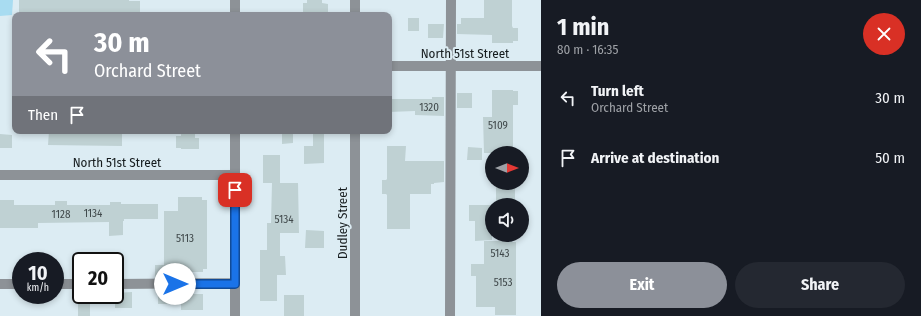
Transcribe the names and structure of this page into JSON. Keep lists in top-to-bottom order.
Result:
{
  "streets": {
    "street": ["North 51st Street", "Dudley Street"]
  },
  "house_numbers": [
    "1320",
    "5109",
    "1134",
    "1128",
    "5134",
    "5113",
    "5143",
    "5153"
  ],
  "north": "right",
  "page": {
    "heading": ["1 min", "80 m · 16:35"],
    "turn": ["30 m", "Orchard Street"],
    "list": [
      {
        "name": "Turn left",
        "note": "Orchard Street",
        "value": "30 m"
      },
      {
        "name": "Arrive at destination",
        "value": "50 m"
      }
    ],
    "then": "Then",
    "speed": "10 km/h",
    "limit": "20",
    "buttons": ["Exit", "Share"]
  }
}
